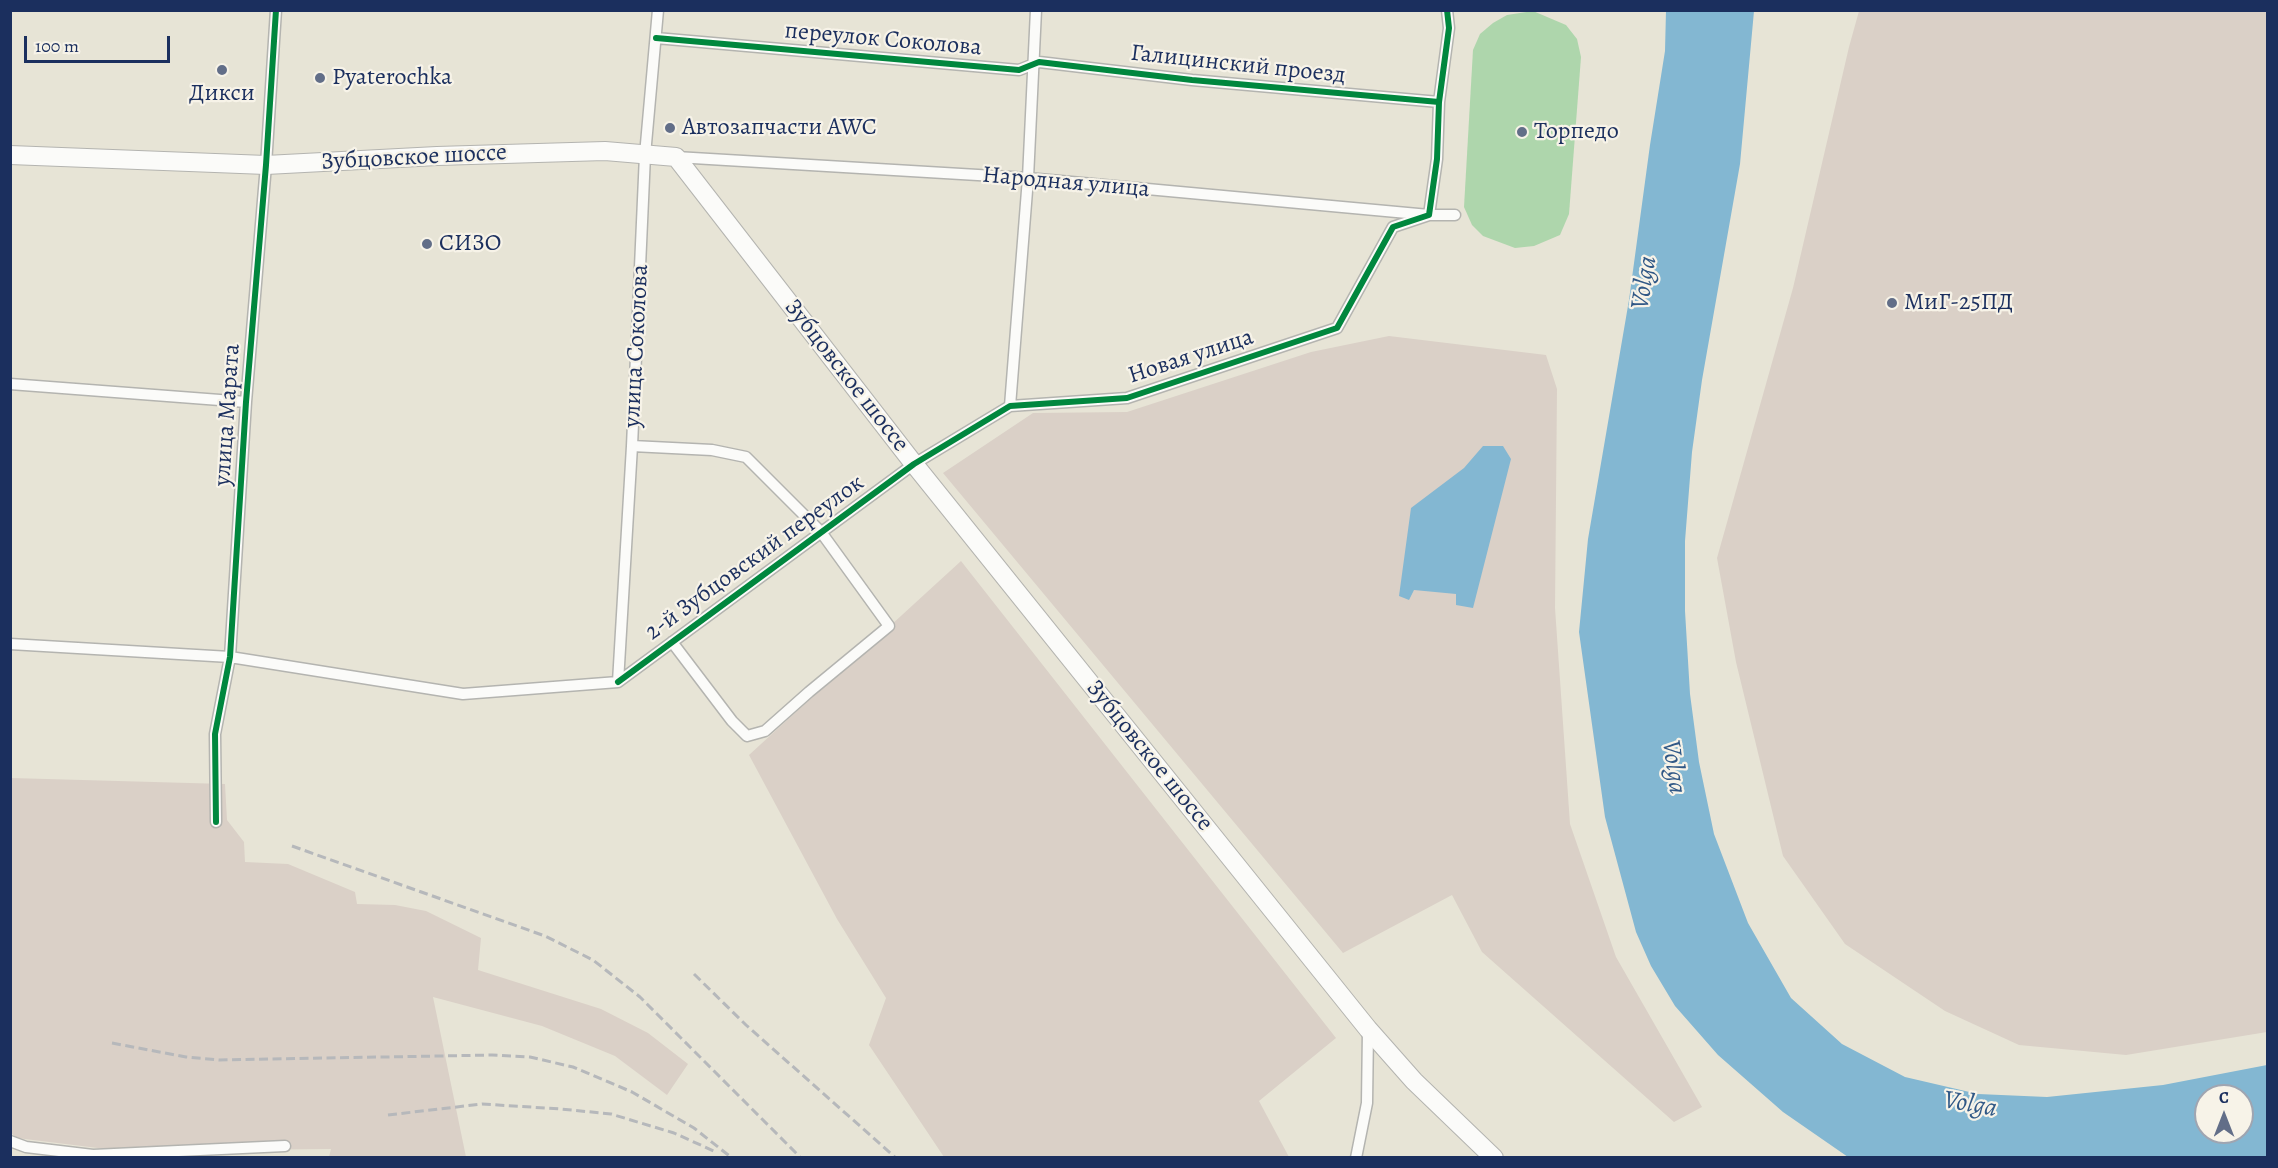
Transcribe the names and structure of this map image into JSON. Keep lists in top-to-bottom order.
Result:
{
  "streets": {
    "main road": ["Зубцовское шоссе"],
    "street": [
      "переулок Соколова",
      "Галицинский проезд",
      "Народная улица",
      "улица Соколова",
      "Новая улица",
      "улица Марата",
      "2-й Зубцовский переулок"
    ]
  },
  "crossings": [
    ["переулок Соколова", "Галицинский проезд"],
    ["переулок Соколова", "улица Соколова"],
    ["Зубцовское шоссе", "Народная улица"],
    ["Зубцовское шоссе", "улица Соколова"],
    ["Зубцовское шоссе", "Новая улица"],
    ["Зубцовское шоссе", "улица Марата"],
    ["Зубцовское шоссе", "2-й Зубцовский переулок"],
    ["Народная улица", "Новая улица"],
    ["улица Соколова", "2-й Зубцовский переулок"],
    ["Новая улица", "2-й Зубцовский переулок"]
  ],
  "water": ["Volga"],
  "places": [
    "Дикси",
    "Pyaterochka",
    "Автозапчасти AWC",
    "Торпедо",
    "СИЗО",
    "МиГ-25ПД"
  ],
  "scale_bar": "100 m",
  "north": "top"
}
